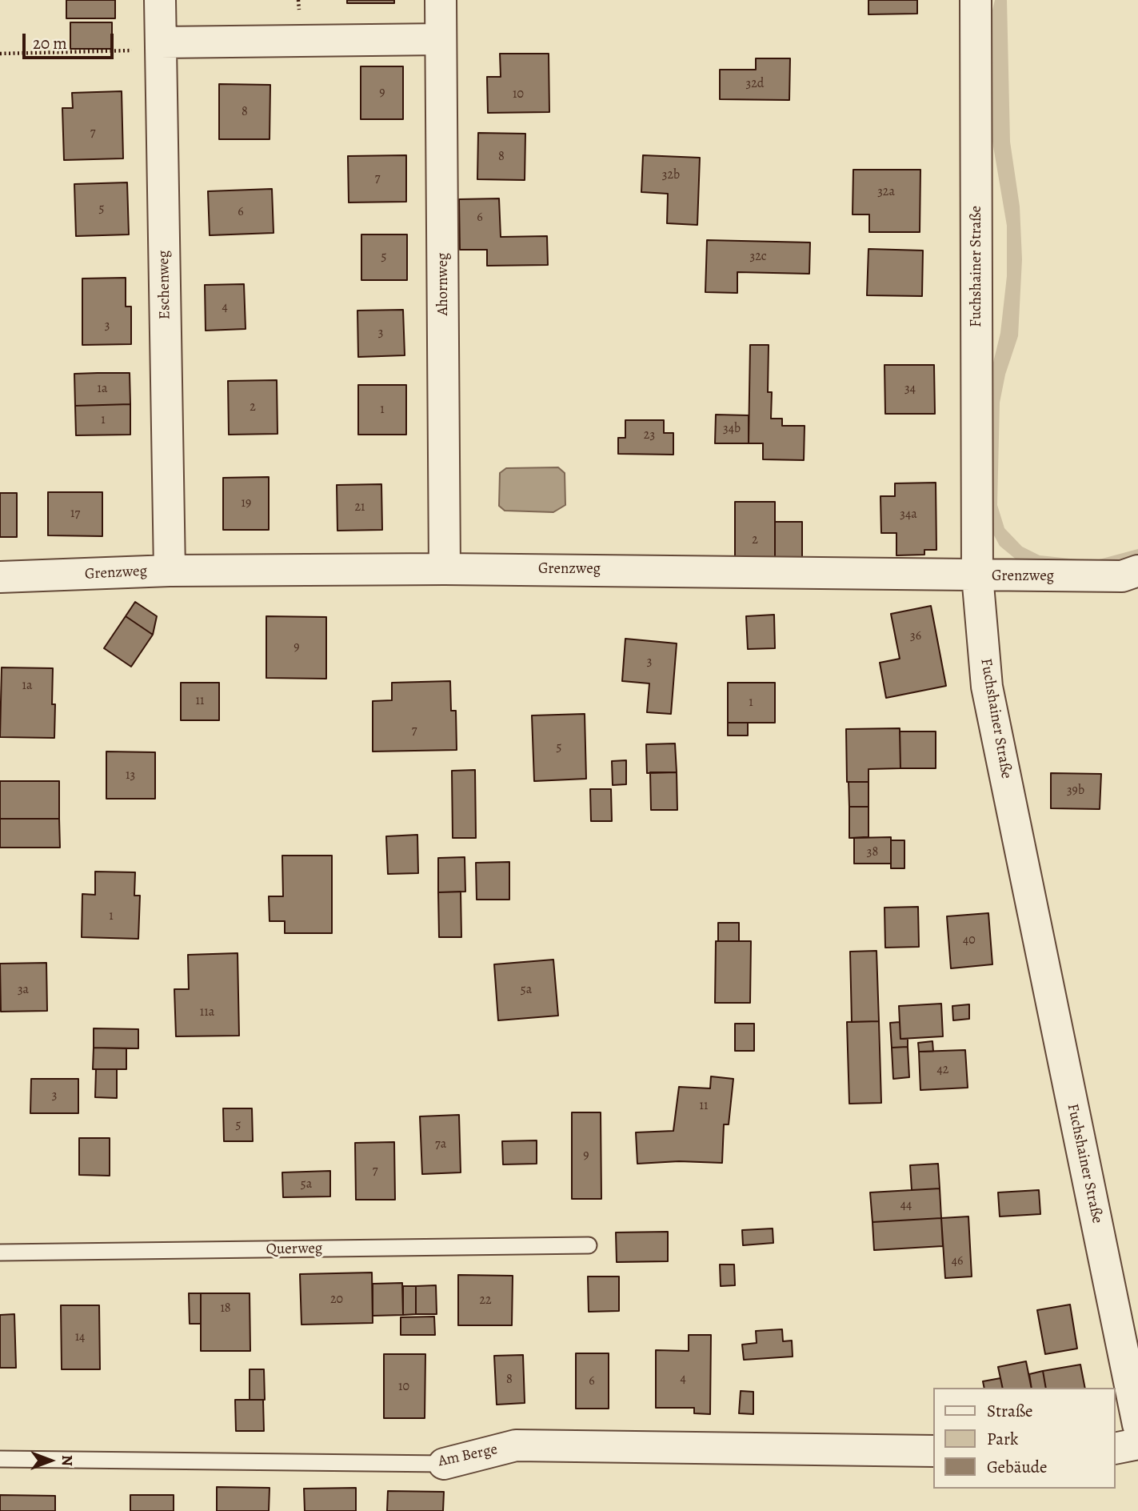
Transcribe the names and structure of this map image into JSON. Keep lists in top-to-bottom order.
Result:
{
  "streets": {
    "street": [
      "Fuchshainer Straße",
      "Ahornweg",
      "Eschenweg",
      "Grenzweg",
      "Am Berge"
    ],
    "lane": ["Querweg"]
  },
  "crossings": [
    ["Fuchshainer Straße", "Grenzweg"],
    ["Ahornweg", "Grenzweg"],
    ["Eschenweg", "Grenzweg"]
  ],
  "house_numbers": [
    "32d",
    "9",
    "10",
    "8",
    "7",
    "8",
    "32b",
    "7",
    "32a",
    "5",
    "6",
    "6",
    "5",
    "32c",
    "4",
    "3",
    "3",
    "1a",
    "34",
    "2",
    "1",
    "1",
    "34b",
    "23",
    "19",
    "21",
    "17",
    "34a",
    "2",
    "36",
    "9",
    "3",
    "1a",
    "11",
    "1",
    "7",
    "5",
    "13",
    "39b",
    "38",
    "1",
    "40",
    "3a",
    "5a",
    "11a",
    "42",
    "3",
    "11",
    "5",
    "7a",
    "9",
    "7",
    "5a",
    "44",
    "46",
    "20",
    "22",
    "18",
    "14",
    "4",
    "8",
    "6",
    "10"
  ],
  "legend": ["Straße", "Park", "Gebäude"],
  "scale_bar": "20 m",
  "north": "right"
}
